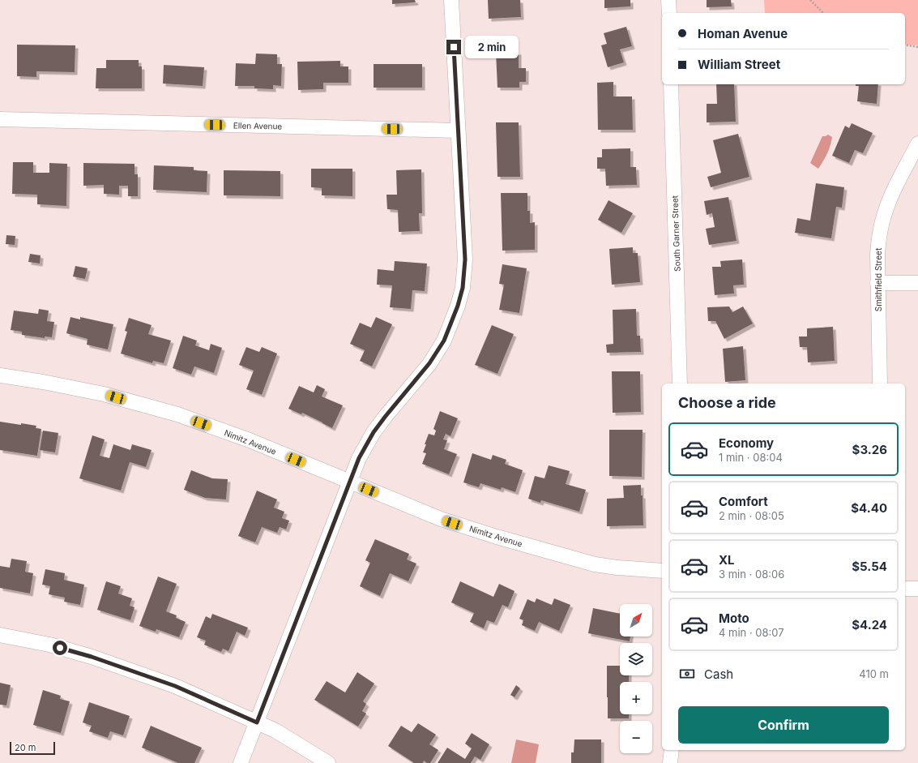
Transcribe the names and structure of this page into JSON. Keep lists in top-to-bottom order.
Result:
{
  "streets": {
    "street": [
      "Ellen Avenue",
      "South Garner Street",
      "Smithfield Street",
      "Nimitz Avenue"
    ]
  },
  "scale_bar": "20 m",
  "north": "top right",
  "page": {
    "banner": ["Homan Avenue", "William Street"],
    "bubble": "2 min",
    "heading": "Choose a ride",
    "list": [
      {
        "name": "Economy",
        "note": "1 min · 08:04",
        "value": "$3.26"
      },
      {
        "name": "Comfort",
        "note": "2 min · 08:05",
        "value": "$4.40"
      },
      {
        "name": "XL",
        "note": "3 min · 08:06",
        "value": "$5.54"
      },
      {
        "name": "Moto",
        "note": "4 min · 08:07",
        "value": "$4.24"
      }
    ],
    "map_buttons": ["+", "−"],
    "pay": ["Cash", "410 m"],
    "buttons": "Confirm",
    "scale": "20 m"
  }
}
